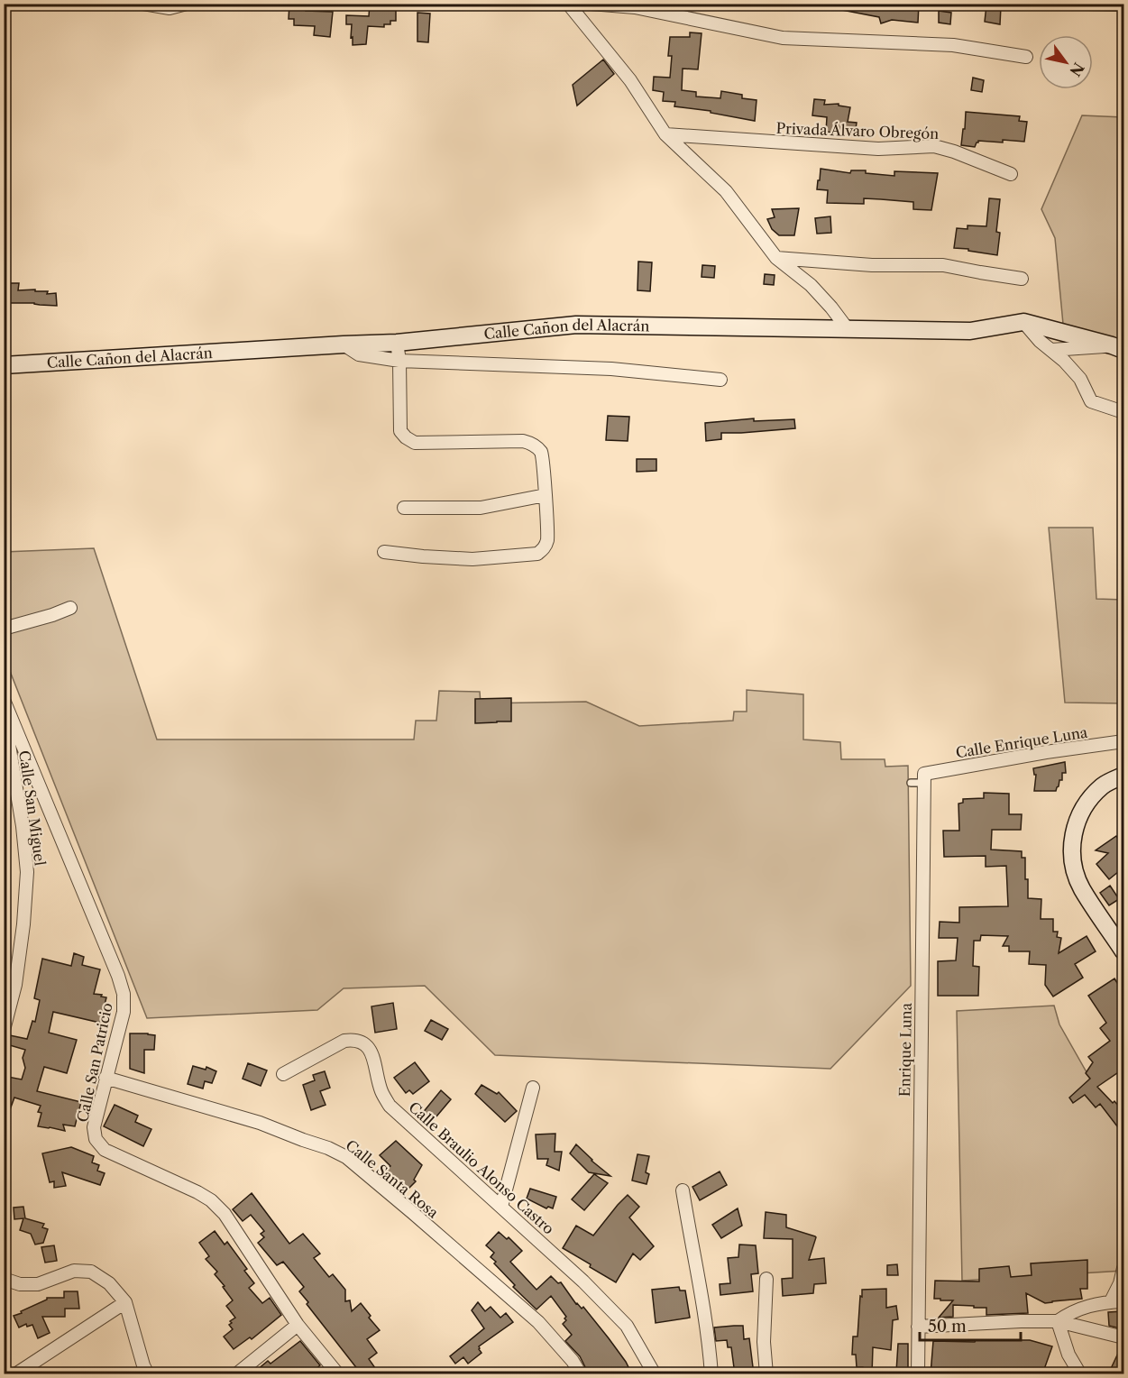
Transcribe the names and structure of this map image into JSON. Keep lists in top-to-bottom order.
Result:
{
  "streets": {
    "main road": ["Calle Cañon del Alacrán"],
    "street": [
      "Privada Álvaro Obregón",
      "Calle Enrique Luna",
      "Calle San Miguel",
      "Enrique Luna",
      "Calle San Patricio",
      "Calle Braulio Alonso Castro",
      "Calle Santa Rosa"
    ]
  },
  "crossings": [
    ["Calle Enrique Luna", "Enrique Luna"],
    ["Calle San Miguel", "Calle San Patricio"],
    ["Calle San Patricio", "Calle Santa Rosa"]
  ],
  "scale_bar": "50 m",
  "north": "bottom right"
}
